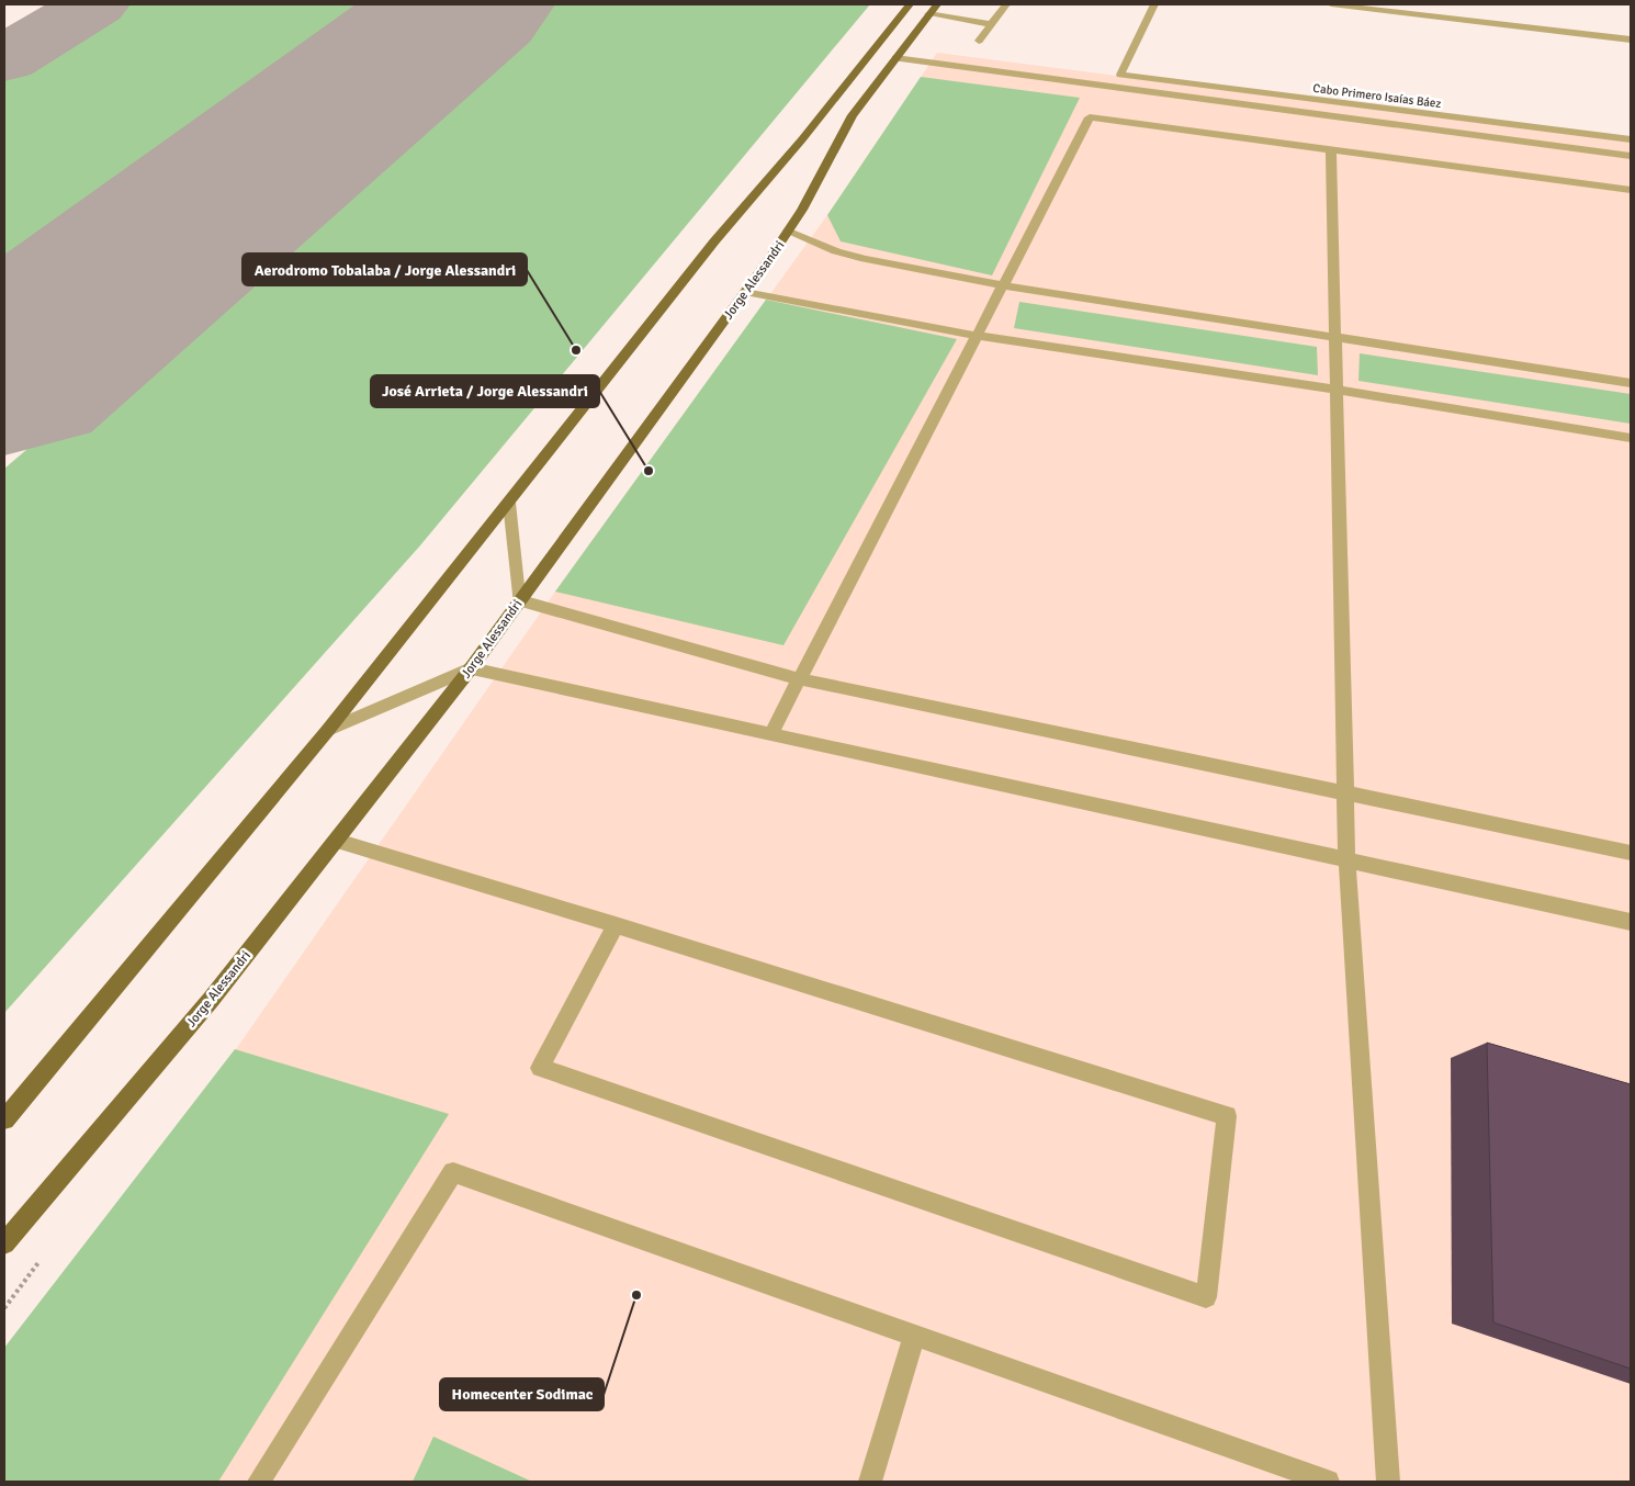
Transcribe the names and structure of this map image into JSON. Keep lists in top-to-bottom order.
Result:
{
  "streets": {
    "main road": ["Jorge Alessandri"],
    "street": ["Cabo Primero Isaías Báez"]
  },
  "places": ["Aerodromo Tobalaba / Jorge Alessandri", "José Arrieta / Jorge Alessandri", "Homecenter Sodimac"]
}
